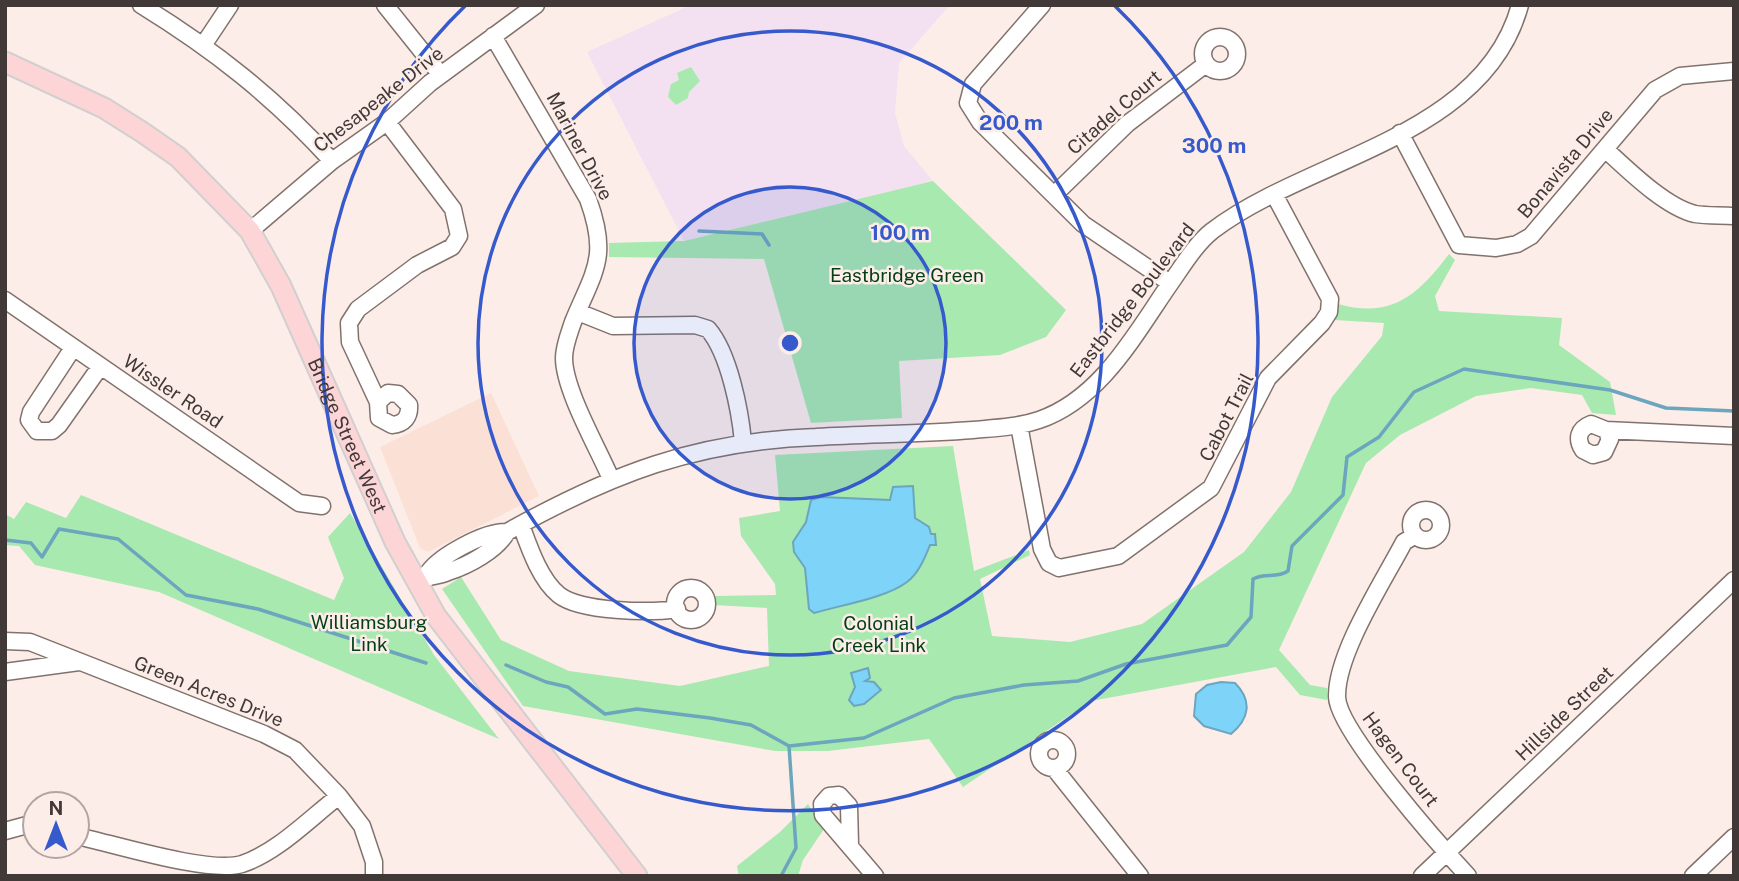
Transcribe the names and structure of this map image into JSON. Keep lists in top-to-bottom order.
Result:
{
  "streets": {
    "main road": ["Bridge Street West"],
    "street": [
      "Chesapeake Drive",
      "Citadel Court",
      "Mariner Drive",
      "Bonavista Drive",
      "Eastbridge Boulevard",
      "Wissler Road",
      "Cabot Trail",
      "Green Acres Drive",
      "Hillside Street",
      "Hagen Court"
    ]
  },
  "crossings": [
    ["Chesapeake Drive", "Mariner Drive"],
    ["Chesapeake Drive", "Bridge Street West"],
    ["Mariner Drive", "Eastbridge Boulevard"],
    ["Bonavista Drive", "Eastbridge Boulevard"],
    ["Eastbridge Boulevard", "Cabot Trail"],
    ["Eastbridge Boulevard", "Bridge Street West"],
    ["Hillside Street", "Hagen Court"]
  ],
  "parks": ["Eastbridge Green", "Williamsburg Link", "Colonial Creek Link"],
  "north": "top",
  "rings": ["200 m", "300 m", "100 m"]
}
